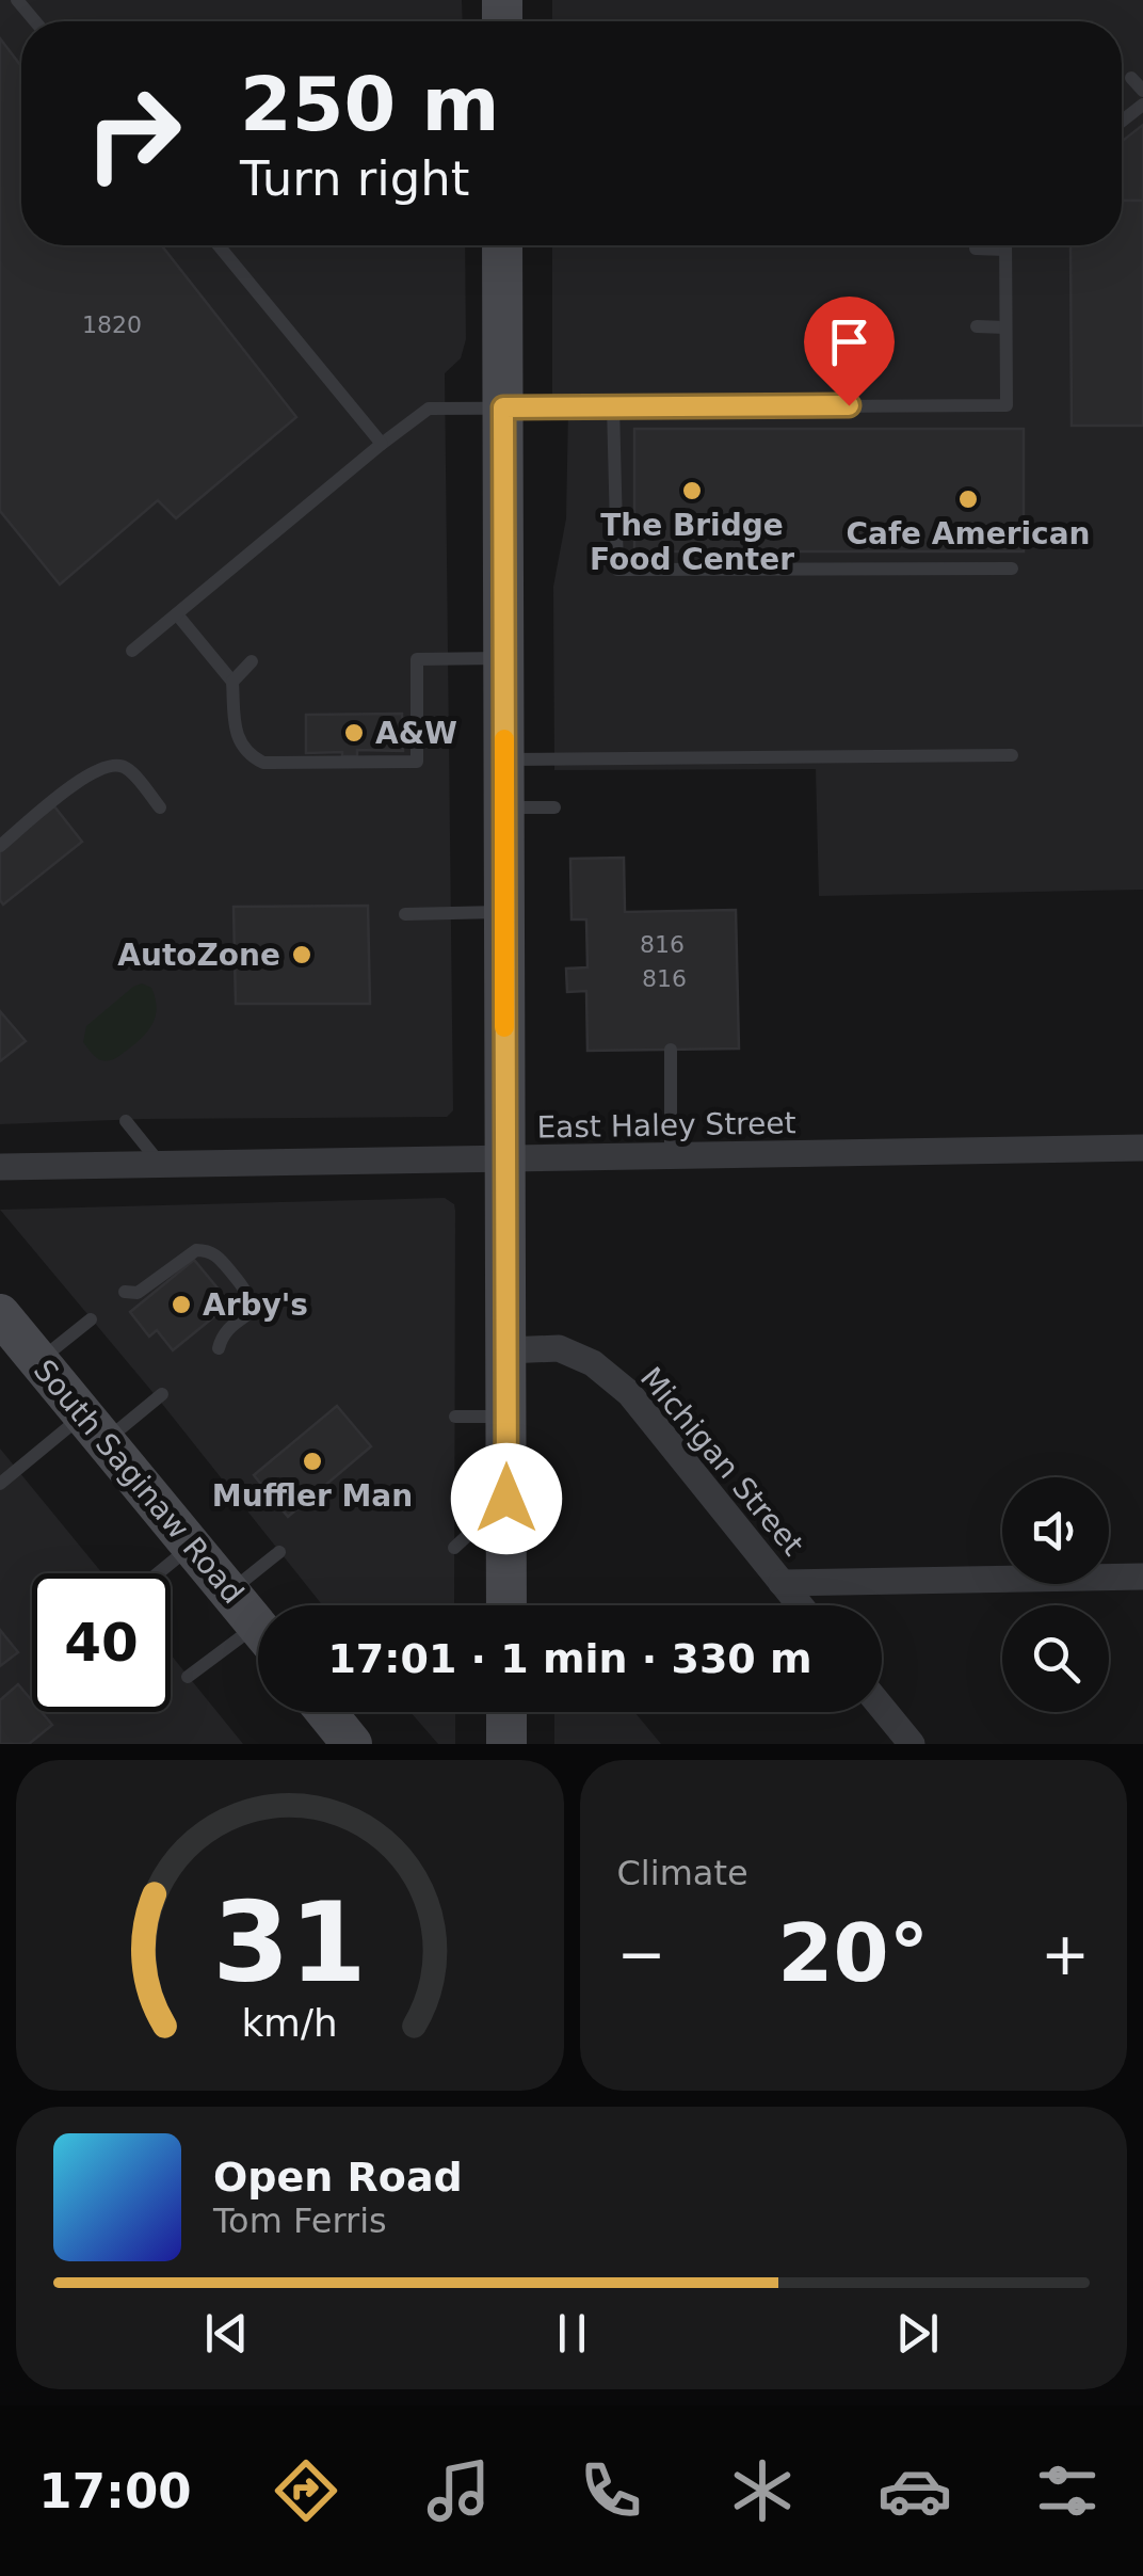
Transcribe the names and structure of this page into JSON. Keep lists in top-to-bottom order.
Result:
{
  "streets": {
    "street": ["East Haley Street", "Michigan Street", "South Saginaw Road"]
  },
  "places": [
    "The Bridge Food Center",
    "Cafe American",
    "A&W",
    "AutoZone",
    "Arby's",
    "Muffler Man"
  ],
  "house_numbers": ["1820", "816", "816"],
  "page": {
    "turn": ["250 m", "Turn right"],
    "limit": "40",
    "trip": "17:01 · 1 min · 330 m",
    "tile": "Climate",
    "heat": ["−", "20°", "+"],
    "song": ["Open Road", "Tom Ferris"],
    "tabs": "17:00",
    "gauge": ["31", "km/h"]
  }
}
